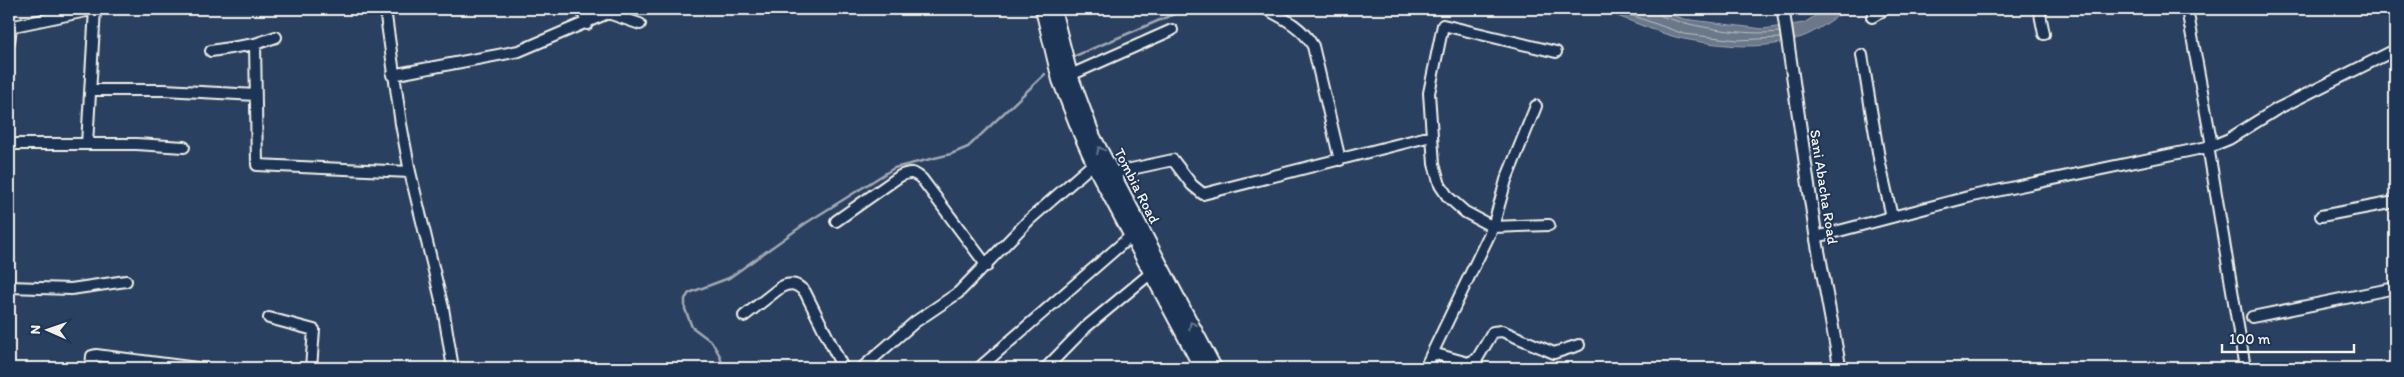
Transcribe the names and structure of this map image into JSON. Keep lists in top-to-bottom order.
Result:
{
  "streets": {
    "main road": ["Tombia Road"],
    "street": ["Sani Abacha Road"]
  },
  "scale_bar": "100 m",
  "north": "left"
}
